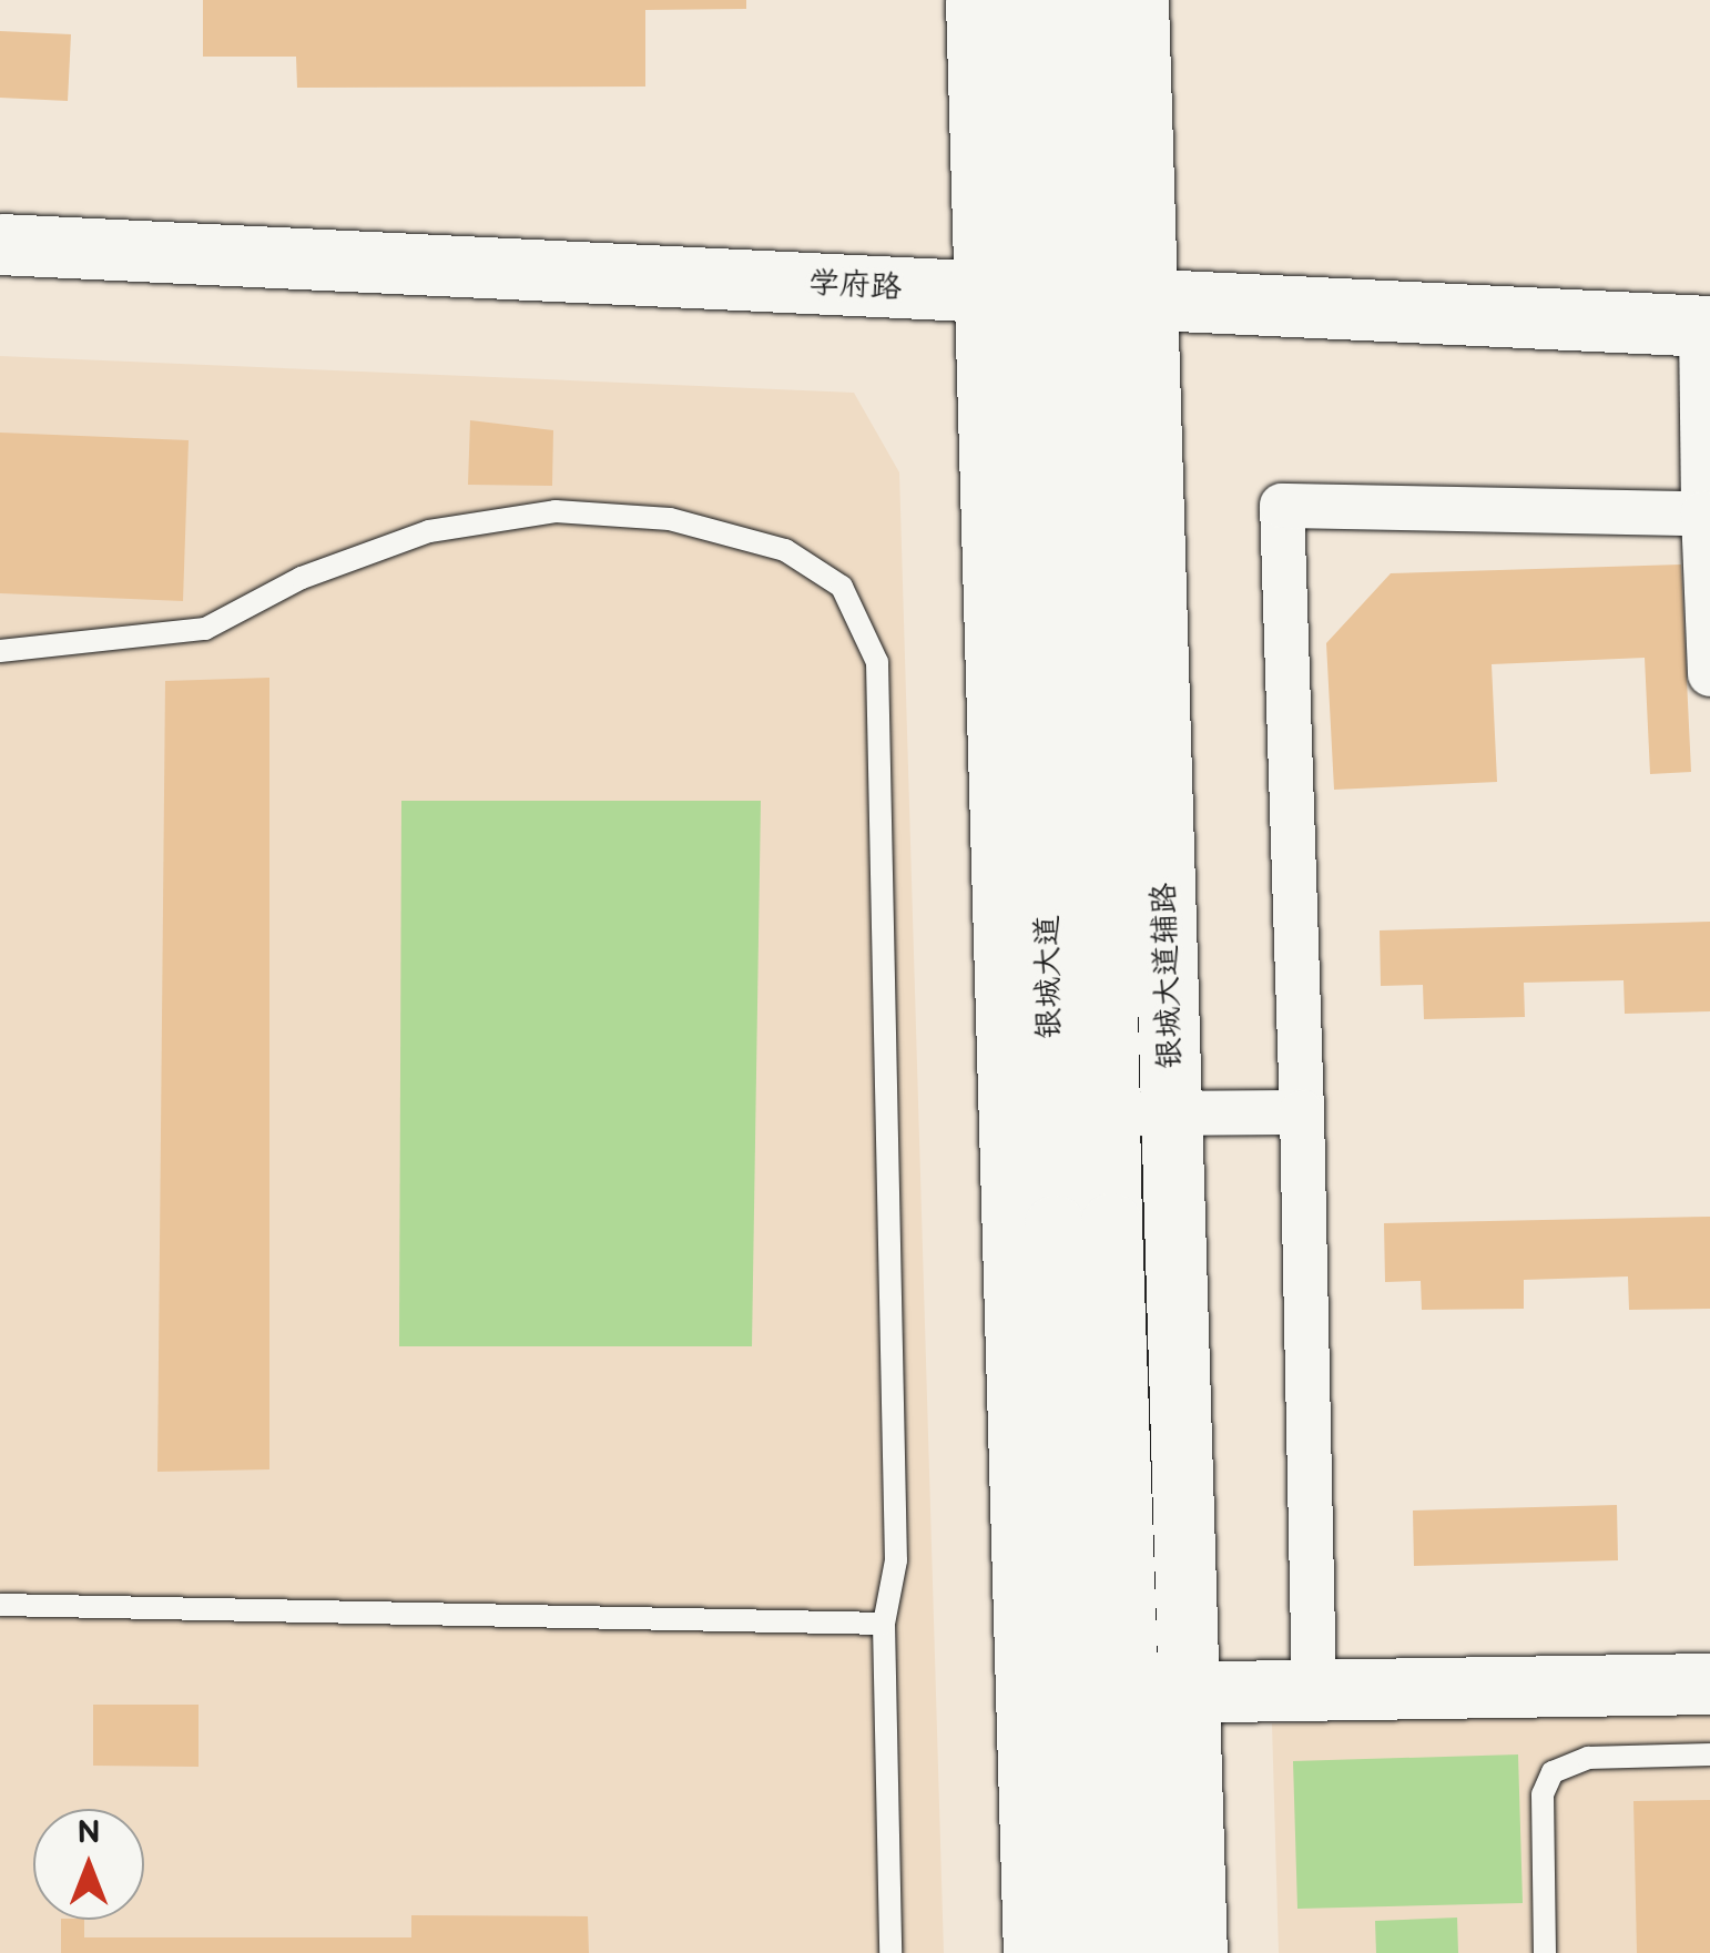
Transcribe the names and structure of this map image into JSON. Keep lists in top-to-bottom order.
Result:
{
  "streets": {
    "street": ["学府路", "银城大道辅路", "银城大道"]
  },
  "crossings": [
    ["学府路", "银城大道辅路"],
    ["学府路", "银城大道"],
    ["银城大道辅路", "银城大道"]
  ],
  "north": "top"
}
